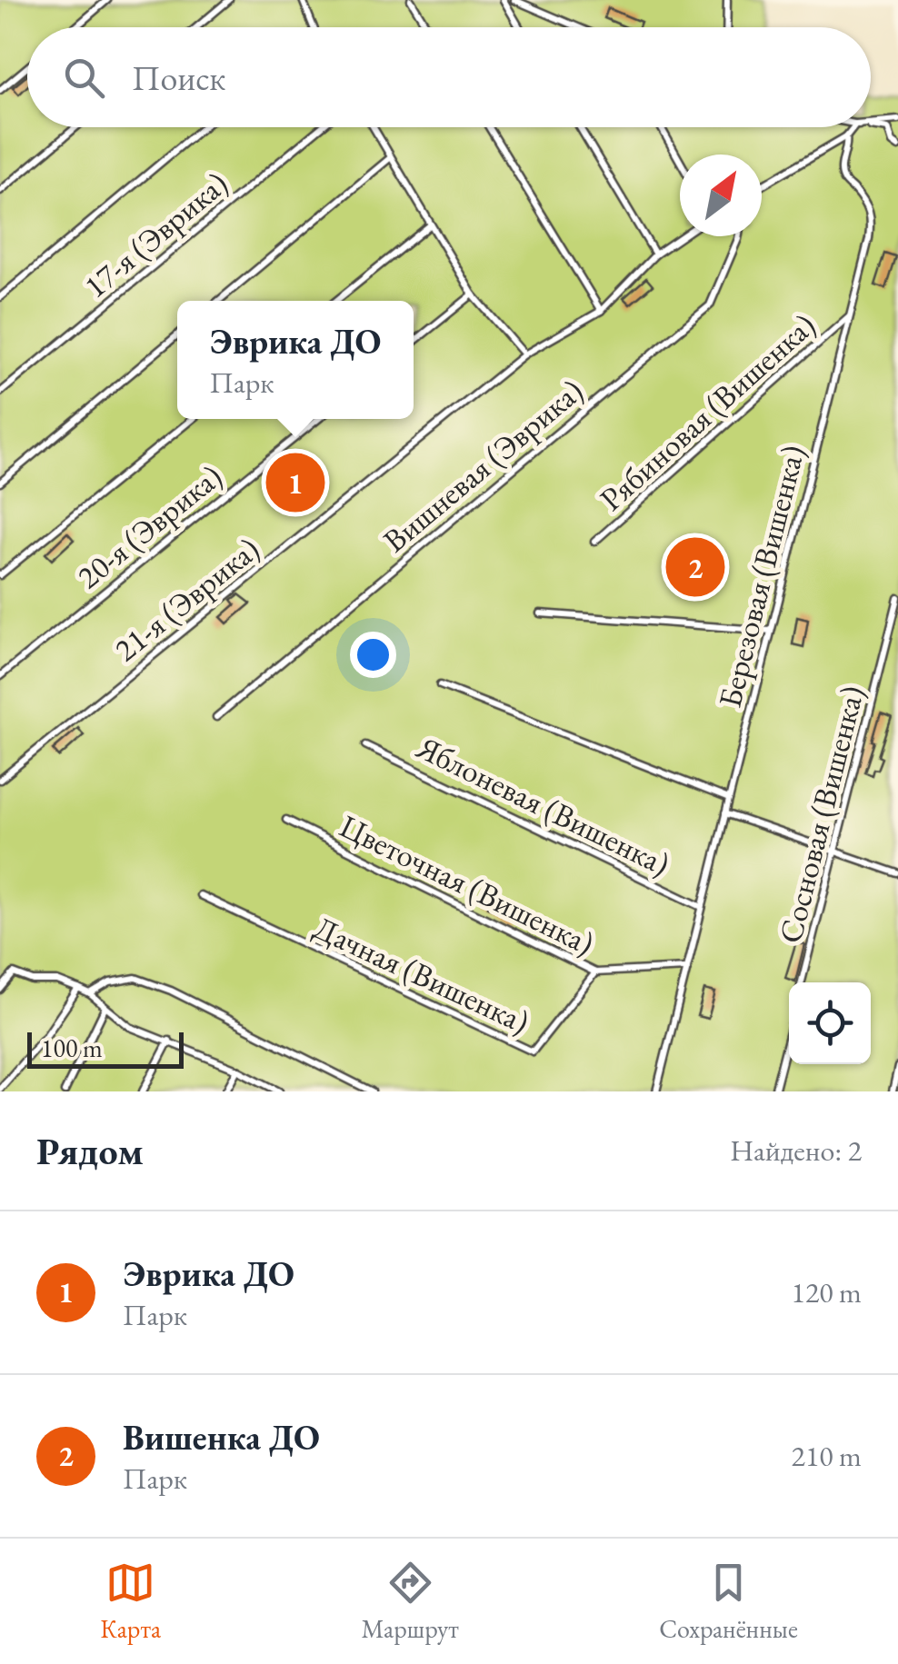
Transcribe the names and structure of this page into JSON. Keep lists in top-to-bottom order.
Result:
{
  "streets": {
    "lane": [
      "17-я (Эврика)",
      "Рябиновая (Вишенка)",
      "Вишневая (Эврика)",
      "20-я (Эврика)",
      "Березовая (Вишенка)",
      "21-я (Эврика)",
      "Яблоневая (Вишенка)",
      "Сосновая (Вишенка)",
      "Цветочная (Вишенка)",
      "Дачная (Вишенка)"
    ]
  },
  "crossings": [
    ["Рябиновая (Вишенка)", "Березовая (Вишенка)"],
    ["Березовая (Вишенка)", "Яблоневая (Вишенка)"],
    ["Березовая (Вишенка)", "Цветочная (Вишенка)"],
    ["Цветочная (Вишенка)", "Дачная (Вишенка)"]
  ],
  "scale_bar": "100 m",
  "north": "top right",
  "page": {
    "search": "Поиск",
    "popup": ["Эврика ДО", "Парк"],
    "pins": ["1", "2"],
    "scale": "100 m",
    "heading": ["Рядом", "Найдено: 2"],
    "list": [
      {
        "mark": "1",
        "name": "Эврика ДО",
        "note": "Парк",
        "value": "120 m"
      },
      {
        "mark": "2",
        "name": "Вишенка ДО",
        "note": "Парк",
        "value": "210 m"
      }
    ],
    "nav": ["Карта", "Маршрут", "Сохранённые"]
  }
}
